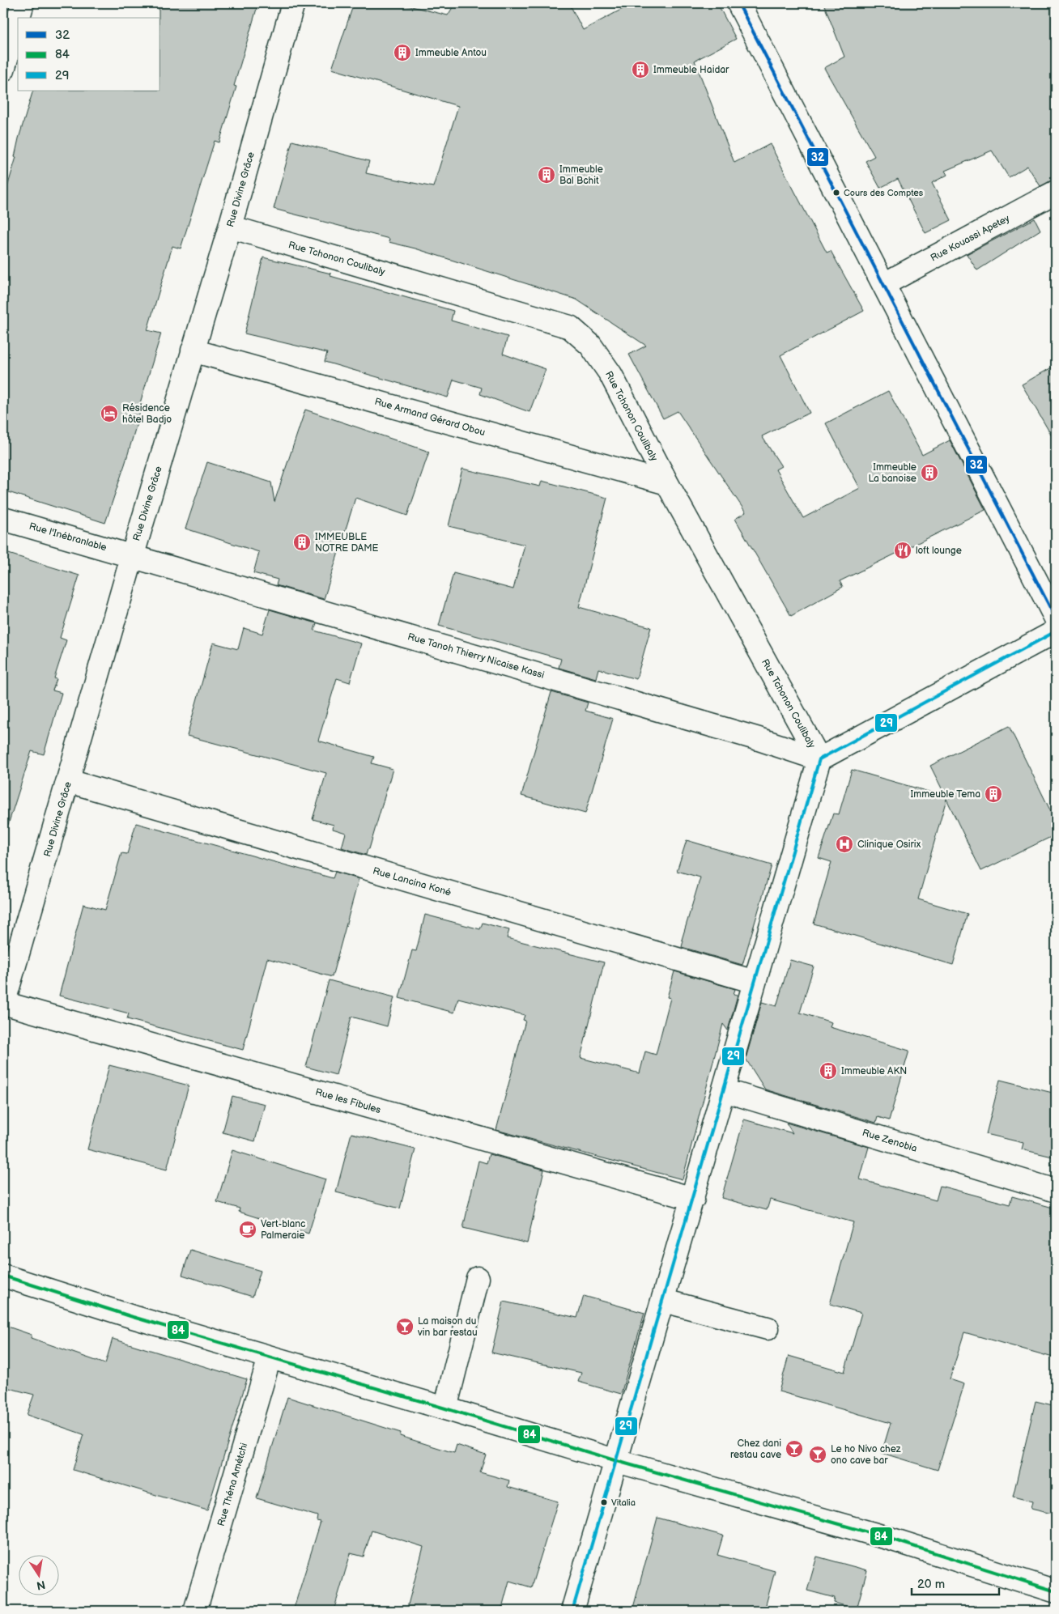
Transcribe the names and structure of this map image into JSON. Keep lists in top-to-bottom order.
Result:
{
  "streets": {
    "street": [
      "Rue Divine Grâce",
      "Rue Kouassi Apetey",
      "Rue Tchonon Coulibaly",
      "Rue Armand Gérard Obou",
      "Rue l'Inébranlable",
      "Rue Tanoh Thierry Nicaise Kassi",
      "Rue Lancina Koné",
      "Rue les Fibules",
      "Rue Zenobia",
      "Rue Théna Amétchi"
    ]
  },
  "crossings": [
    ["Rue Divine Grâce", "Rue Tchonon Coulibaly"],
    ["Rue Divine Grâce", "Rue Armand Gérard Obou"],
    ["Rue Divine Grâce", "Rue l'Inébranlable"],
    ["Rue Divine Grâce", "Rue Tanoh Thierry Nicaise Kassi"],
    ["Rue Divine Grâce", "Rue Lancina Koné"],
    ["Rue Divine Grâce", "Rue les Fibules"],
    ["Rue Tchonon Coulibaly", "Rue Armand Gérard Obou"],
    ["Rue Tchonon Coulibaly", "Rue Tanoh Thierry Nicaise Kassi"],
    ["Rue l'Inébranlable", "Rue Tanoh Thierry Nicaise Kassi"]
  ],
  "places": {
    "building": [
      "Immeuble Antou",
      "Immeuble Haidar",
      "Immeuble Bal Bchit",
      "Immeuble La banoise",
      "IMMEUBLE NOTRE DAME",
      "Immeuble Tema",
      "Immeuble AKN"
    ],
    "other": ["Cours des Comptes", "Vitalia"],
    "hotel": ["Résidence hôtel Badjo"],
    "restaurant": ["loft lounge"],
    "hospital": ["Clinique Osirix"],
    "cafe": ["Vert-blanc Palmeraie"],
    "bar": ["La maison du vin bar restau", "Chez dani restau cave", "Le ho Nivo chez ono cave bar"]
  },
  "lines": ["transit line 32", "transit line 29", "transit line 84"],
  "legend": ["32", "84", "29"],
  "scale_bar": "20 m",
  "north": "bottom"
}
